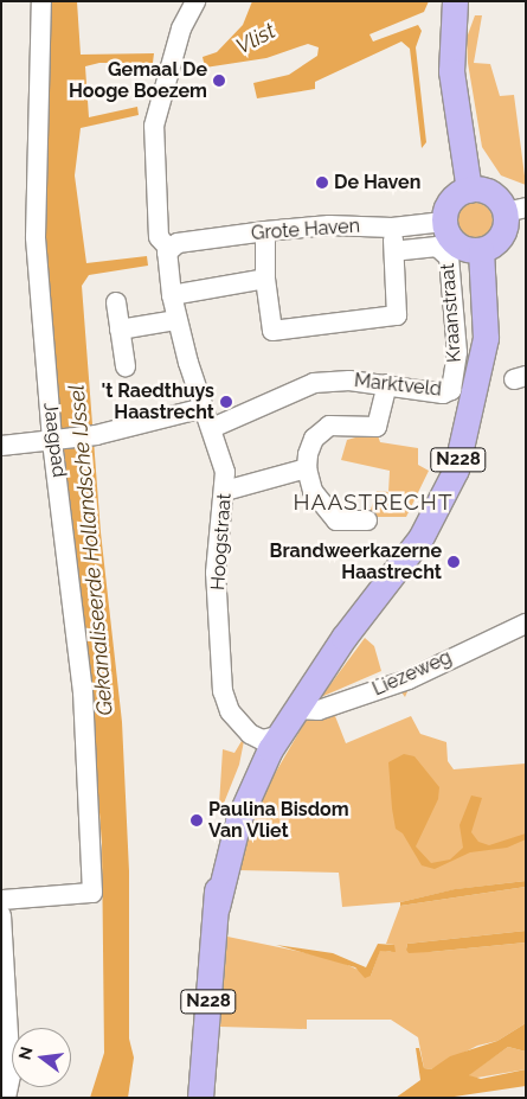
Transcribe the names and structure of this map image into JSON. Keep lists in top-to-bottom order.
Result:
{
  "streets": {
    "main road": ["N228"],
    "street": [
      "Grote Haven",
      "Kraanstraat",
      "Marktveld",
      "Jaagpad",
      "Hoogstraat",
      "Liezeweg"
    ]
  },
  "crossings": [
    ["Grote Haven", "N228"],
    ["Grote Haven", "Hoogstraat"],
    ["Kraanstraat", "Marktveld"],
    ["Marktveld", "Hoogstraat"],
    ["N228", "Hoogstraat"],
    ["N228", "Liezeweg"]
  ],
  "districts": ["HAASTRECHT"],
  "water": ["Vlist", "Gekanaliseerde Hollandsche IJssel"],
  "places": [
    "Gemaal De Hooge Boezem",
    "De Haven",
    "'t Raedthuys Haastrecht",
    "Brandweerkazerne Haastrecht",
    "Paulina Bisdom Van Vliet"
  ],
  "north": "left"
}
